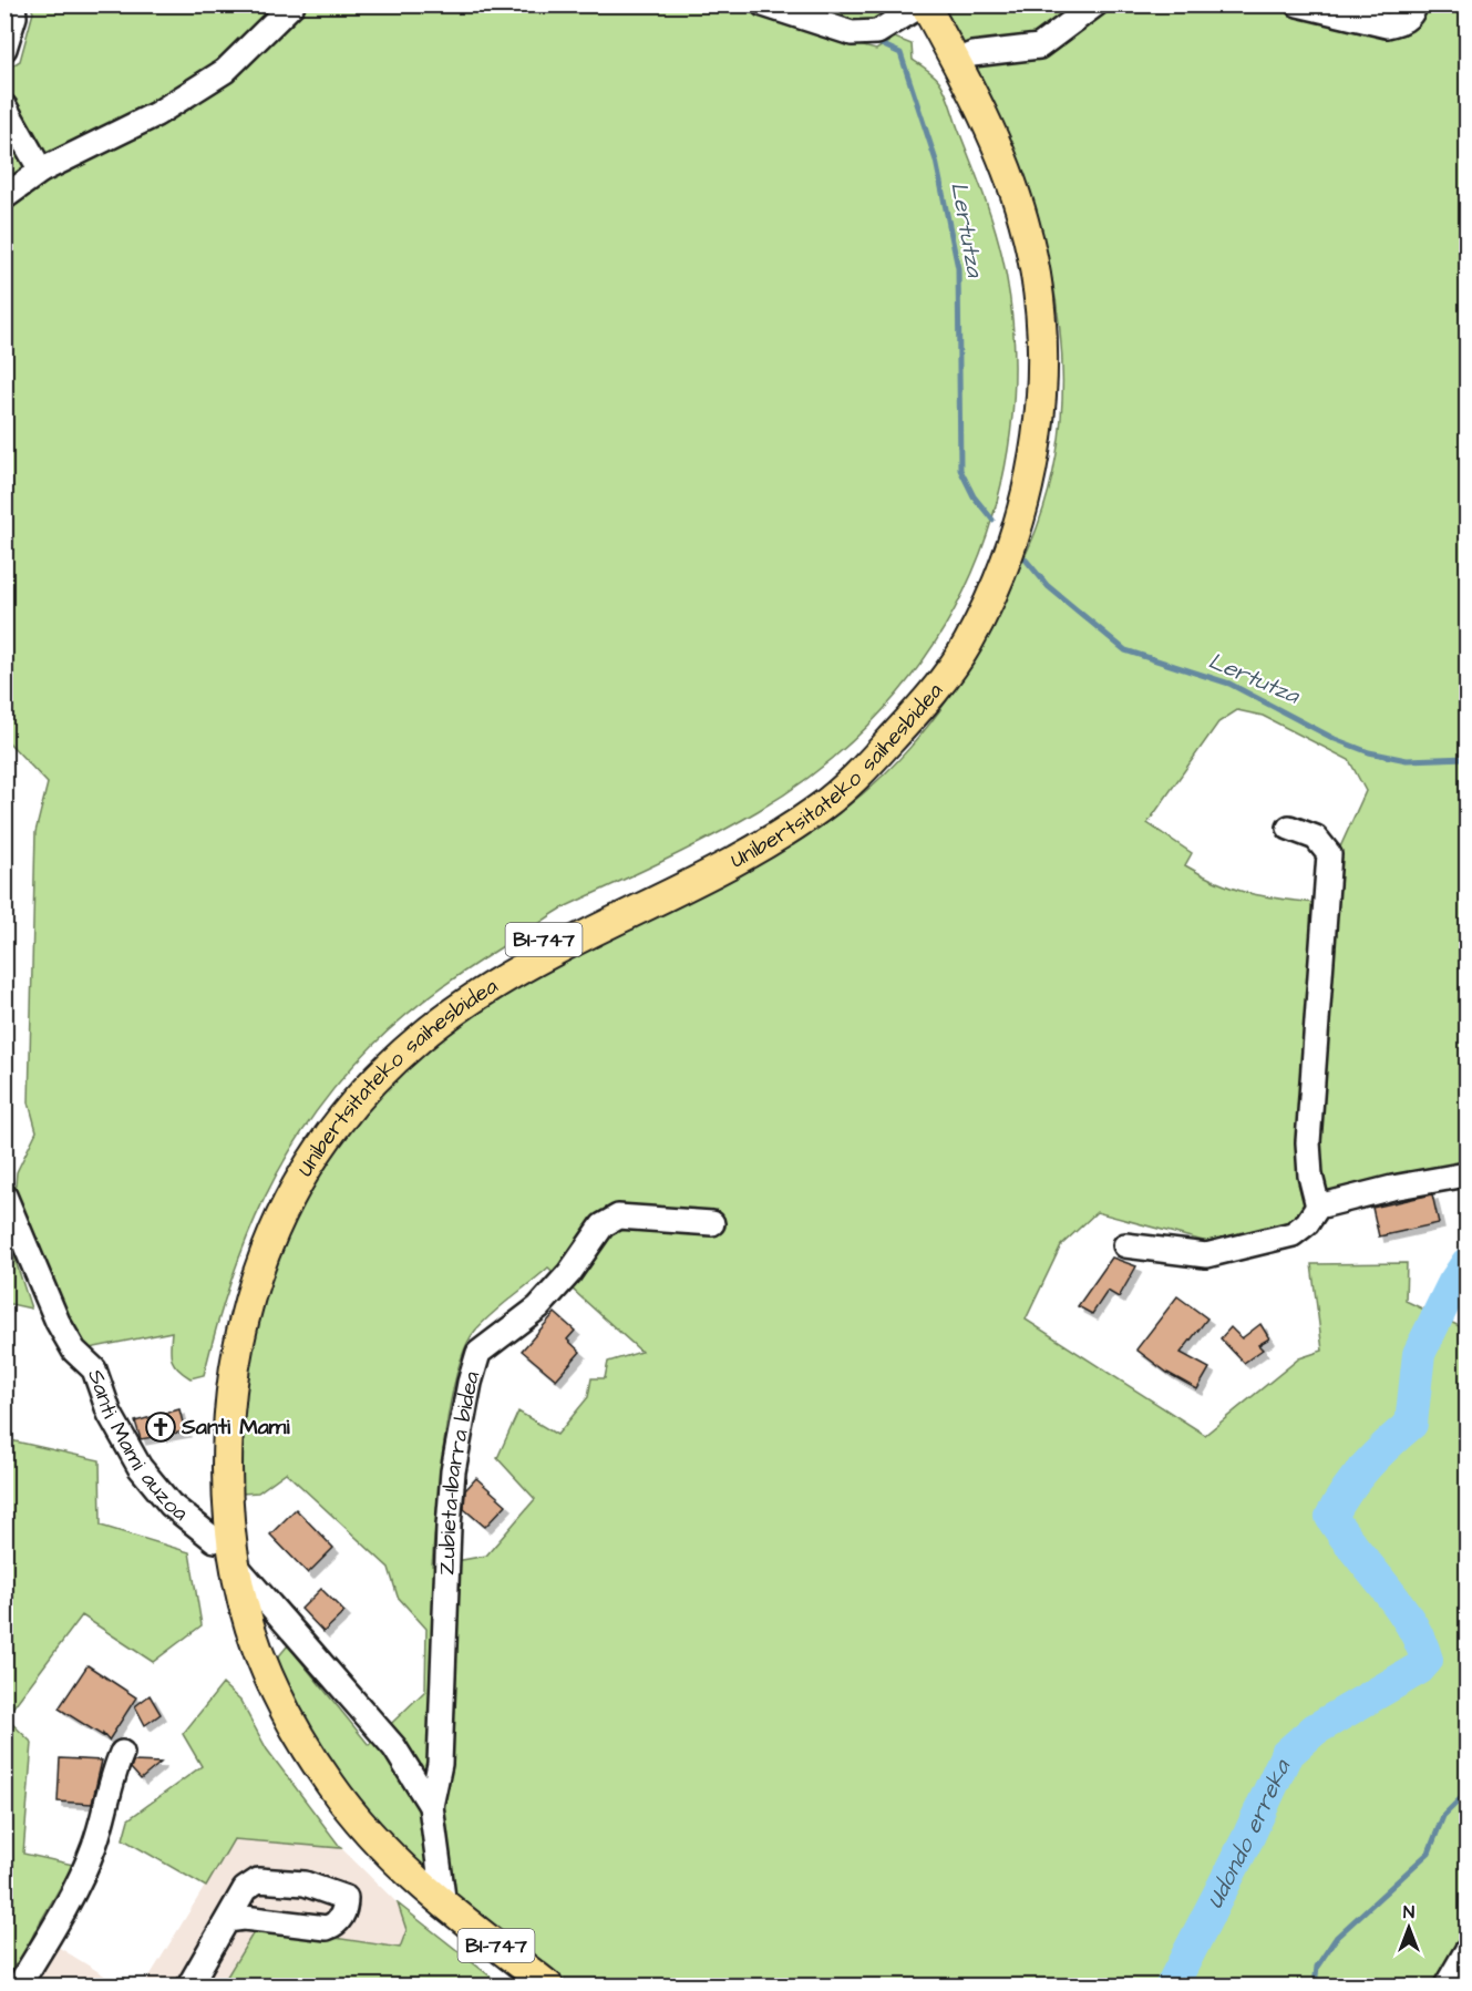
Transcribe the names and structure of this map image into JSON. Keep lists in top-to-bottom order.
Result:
{
  "streets": {
    "main road": ["Unibertsitateko saihesbidea", "BI-747"],
    "street": ["Santi Mami auzoa", "Zubieta-Ibarra bidea"]
  },
  "crossings": [
    ["Unibertsitateko saihesbidea", "Santi Mami auzoa"]
  ],
  "water": ["Lertutza", "Udondo erreka"],
  "places": {
    "church": ["Santi Mami"]
  },
  "north": "top"
}
